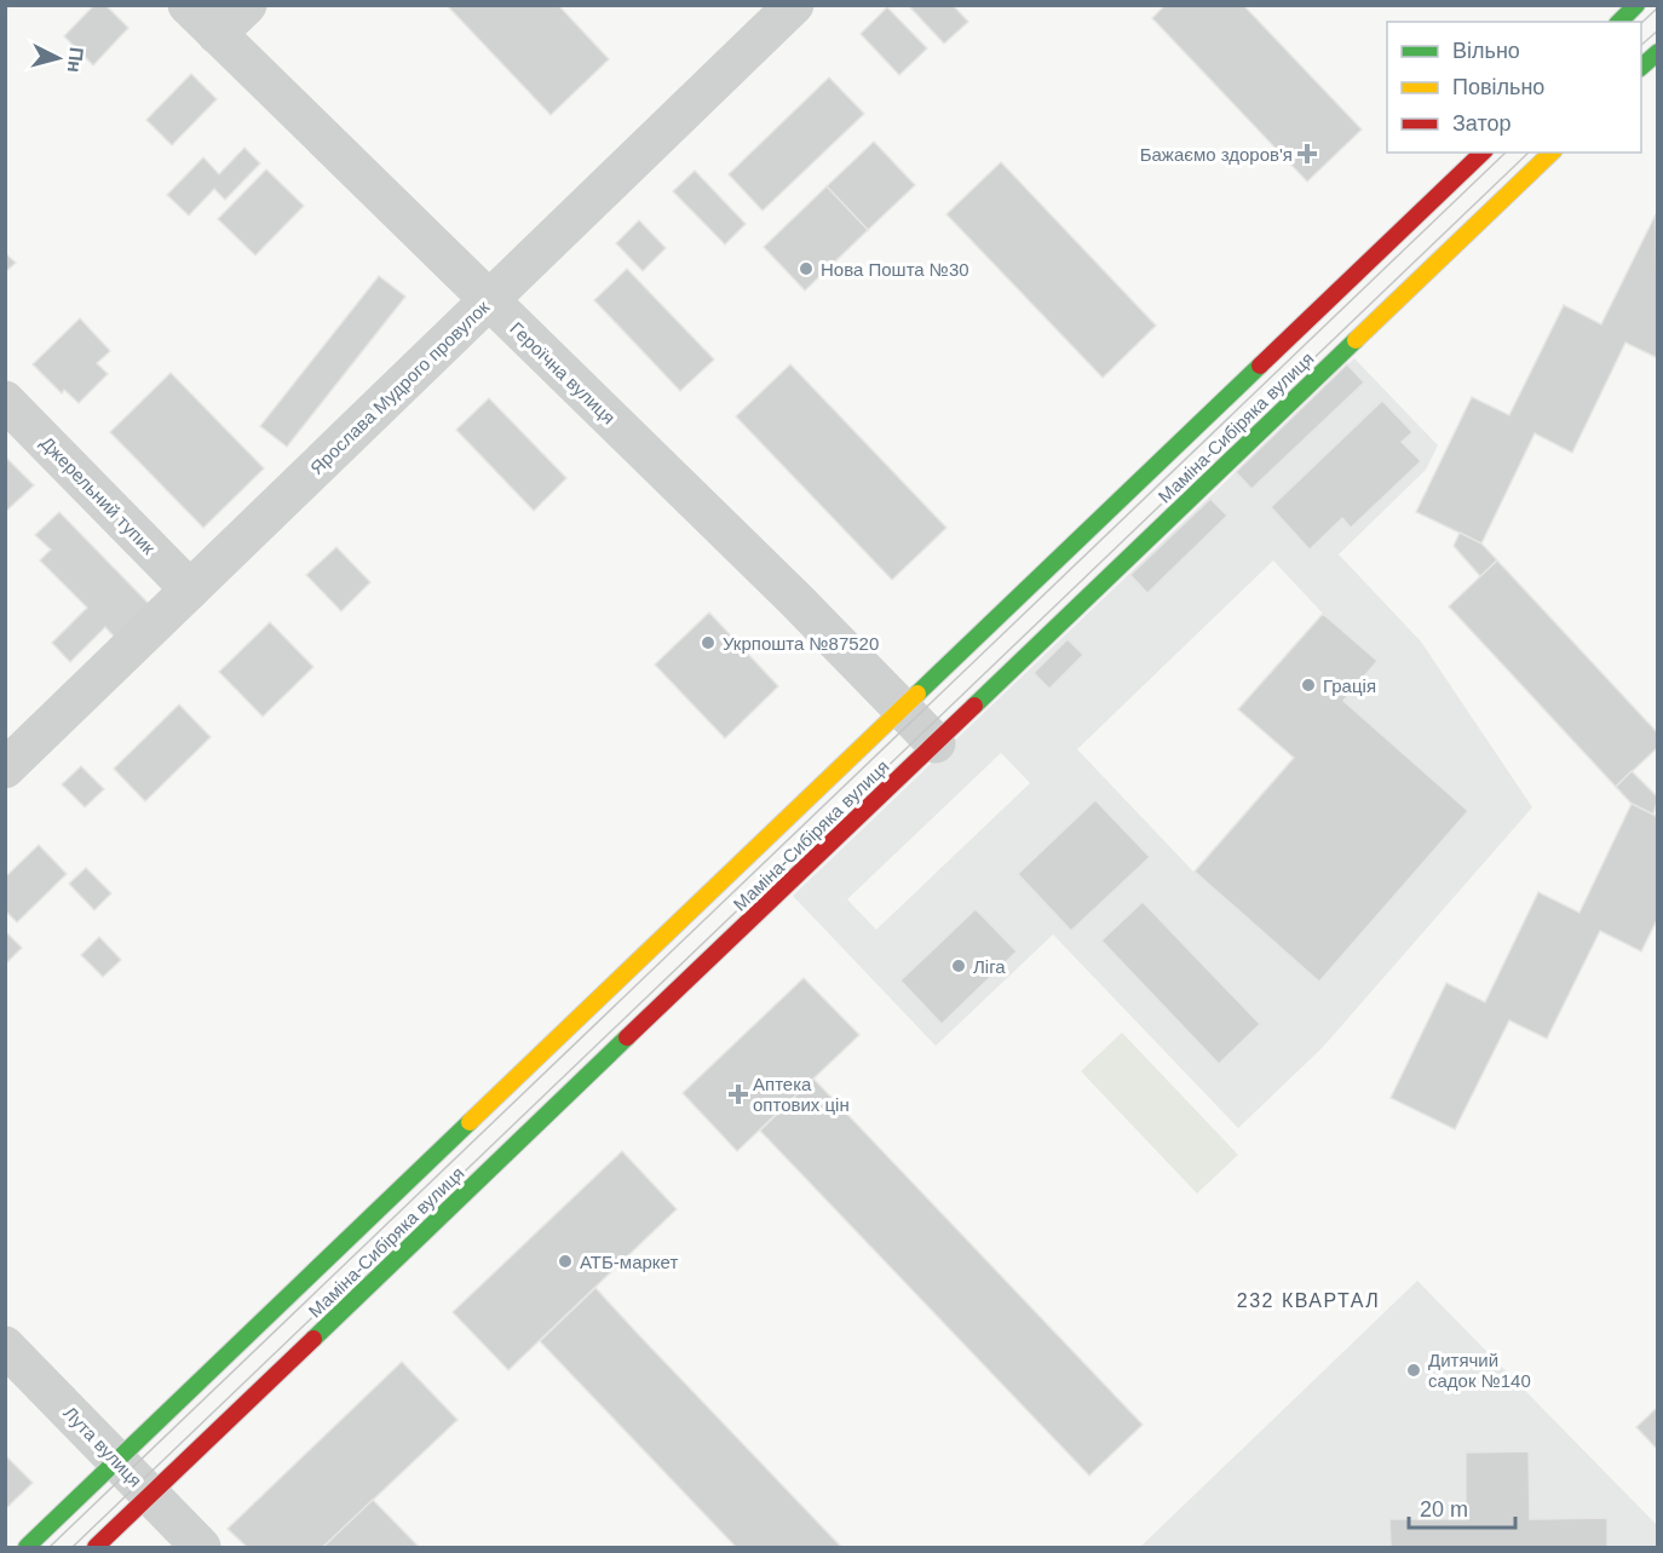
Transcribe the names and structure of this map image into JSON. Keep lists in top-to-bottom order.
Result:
{
  "streets": {
    "main road": ["Маміна-Сибіряка вулиця"],
    "street": [
      "Героїчна вулиця",
      "Ярослава Мудрого провулок",
      "Джерельний тупик",
      "Лута вулиця"
    ]
  },
  "crossings": [
    ["Героїчна вулиця", "Ярослава Мудрого провулок"],
    ["Героїчна вулиця", "Маміна-Сибіряка вулиця"],
    ["Ярослава Мудрого провулок", "Джерельний тупик"],
    ["Маміна-Сибіряка вулиця", "Лута вулиця"]
  ],
  "districts": ["232 КВАРТАЛ"],
  "places": {
    "health": ["Бажаємо здоров'я", "Аптека оптових цін"],
    "other": [
      "Нова Пошта №30",
      "Укрпошта №87520",
      "Грація",
      "Ліга",
      "АТБ-маркет",
      "Дитячий садок №140"
    ]
  },
  "legend": ["Вільно", "Повільно", "Затор"],
  "scale_bar": "20 m",
  "north": "right"
}
